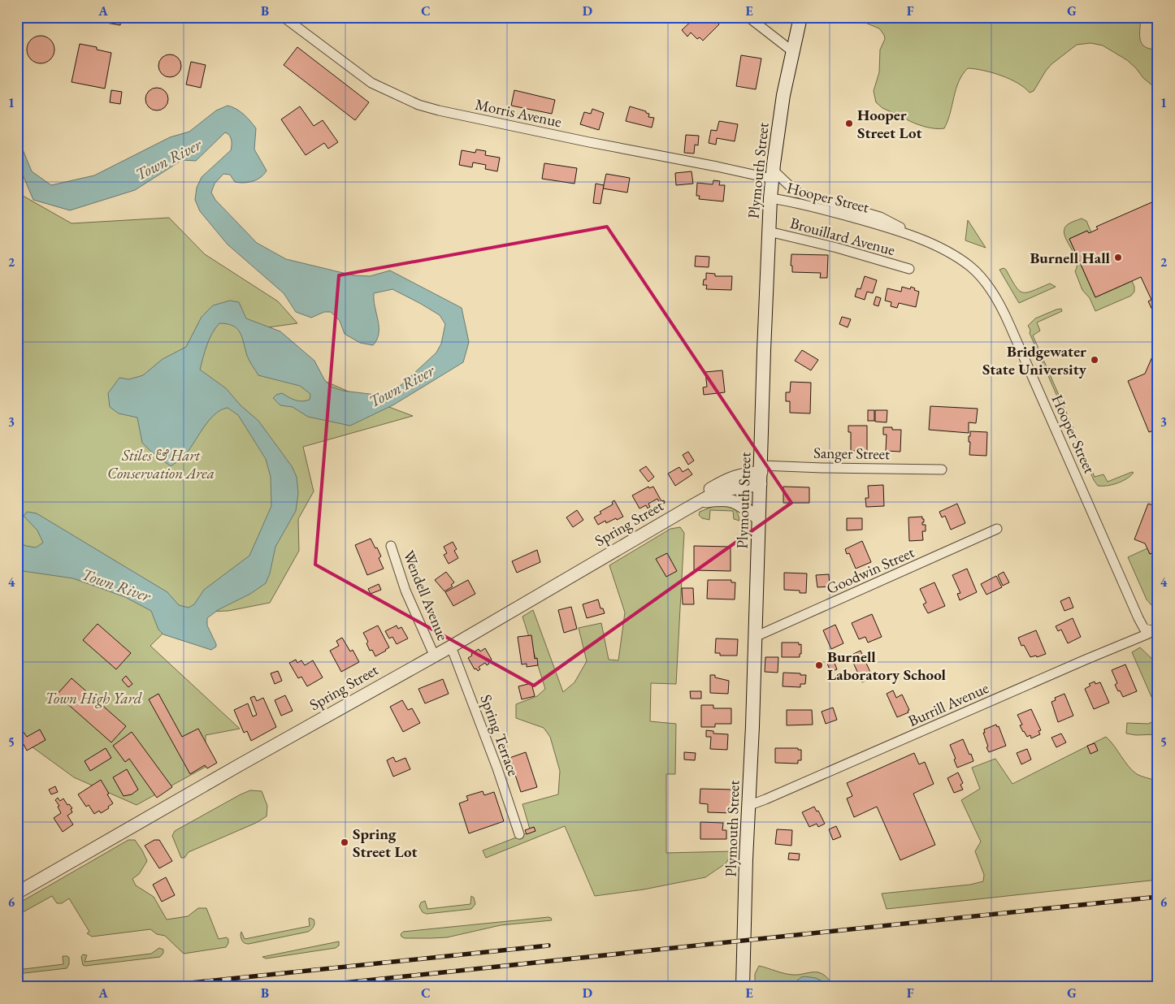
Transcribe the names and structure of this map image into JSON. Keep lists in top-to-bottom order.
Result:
{
  "streets": {
    "main road": ["Plymouth Street"],
    "street": [
      "Morris Avenue",
      "Hooper Street",
      "Brouillard Avenue",
      "Sanger Street",
      "Spring Street",
      "Goodwin Street",
      "Wendell Avenue",
      "Burrill Avenue",
      "Spring Terrace"
    ]
  },
  "crossings": [
    ["Morris Avenue", "Plymouth Street"],
    ["Plymouth Street", "Hooper Street"],
    ["Plymouth Street", "Brouillard Avenue"],
    ["Plymouth Street", "Sanger Street"],
    ["Plymouth Street", "Spring Street"],
    ["Plymouth Street", "Goodwin Street"],
    ["Plymouth Street", "Burrill Avenue"],
    ["Hooper Street", "Burrill Avenue"],
    ["Sanger Street", "Spring Street"],
    ["Spring Street", "Wendell Avenue"],
    ["Spring Street", "Spring Terrace"]
  ],
  "water": ["Town River"],
  "parks": ["Stiles & Hart Conservation Area", "Town High Yard"],
  "places": [
    "Hooper Street Lot",
    "Burnell Hall",
    "Bridgewater State University",
    "Burnell Laboratory School",
    "Spring Street Lot"
  ],
  "grid": {
    "columns": [
      "A",
      "B",
      "C",
      "D",
      "E",
      "F",
      "G"
    ],
    "rows": [
      "1",
      "2",
      "3",
      "4",
      "5",
      "6"
    ]
  }
}
